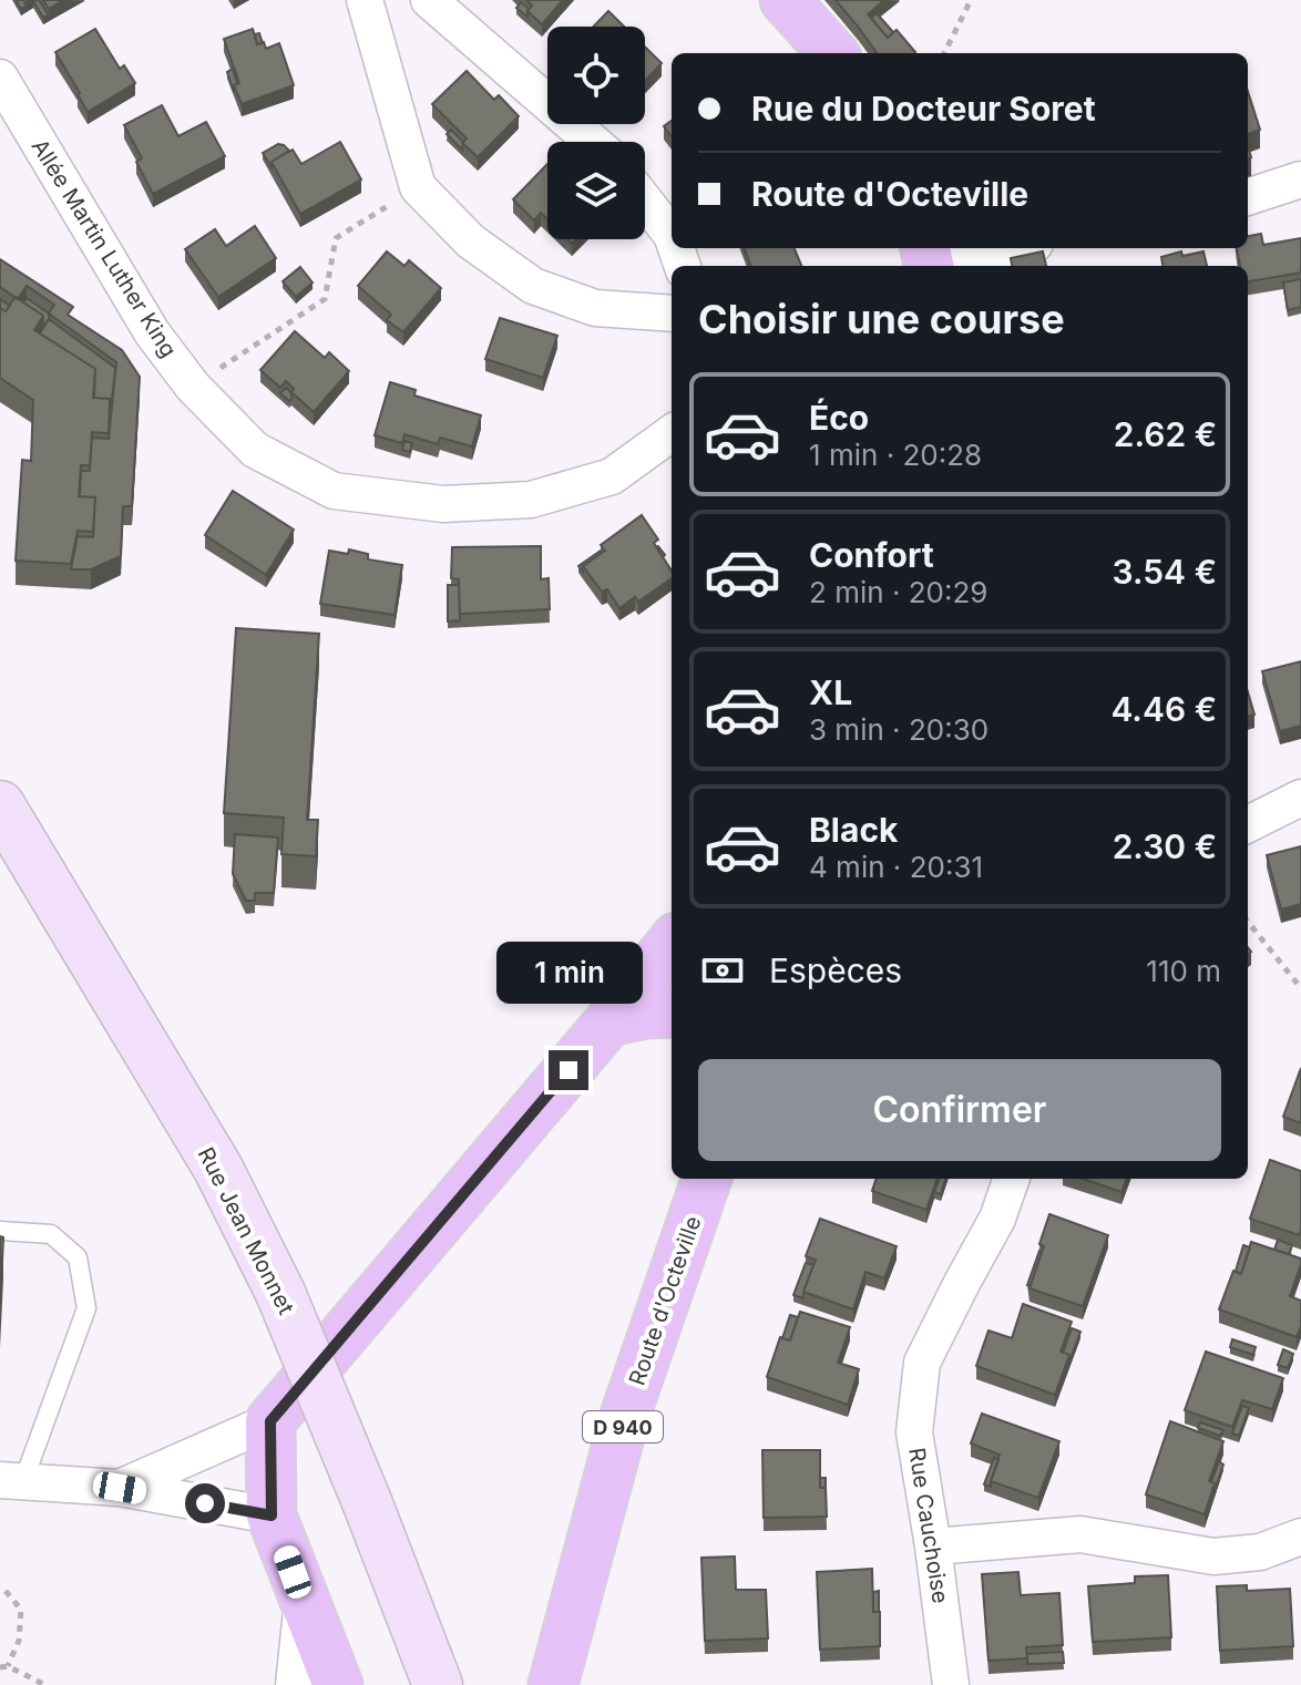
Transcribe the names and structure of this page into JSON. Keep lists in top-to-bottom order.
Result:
{
  "streets": {
    "main road": ["Route d'Octeville", "D 940"],
    "street": ["Allée Martin Luther King", "Rue Jean Monnet", "Rue Cauchoise"]
  },
  "page": {
    "banner": ["Rue du Docteur Soret", "Route d'Octeville"],
    "heading": "Choisir une course",
    "list": [
      {
        "name": "Éco",
        "note": "1 min · 20:28",
        "value": "2.62 €"
      },
      {
        "name": "Confort",
        "note": "2 min · 20:29",
        "value": "3.54 €"
      },
      {
        "name": "XL",
        "note": "3 min · 20:30",
        "value": "4.46 €"
      },
      {
        "name": "Black",
        "note": "4 min · 20:31",
        "value": "2.30 €"
      }
    ],
    "pay": ["Espèces", "110 m"],
    "bubble": "1 min",
    "buttons": "Confirmer"
  }
}
